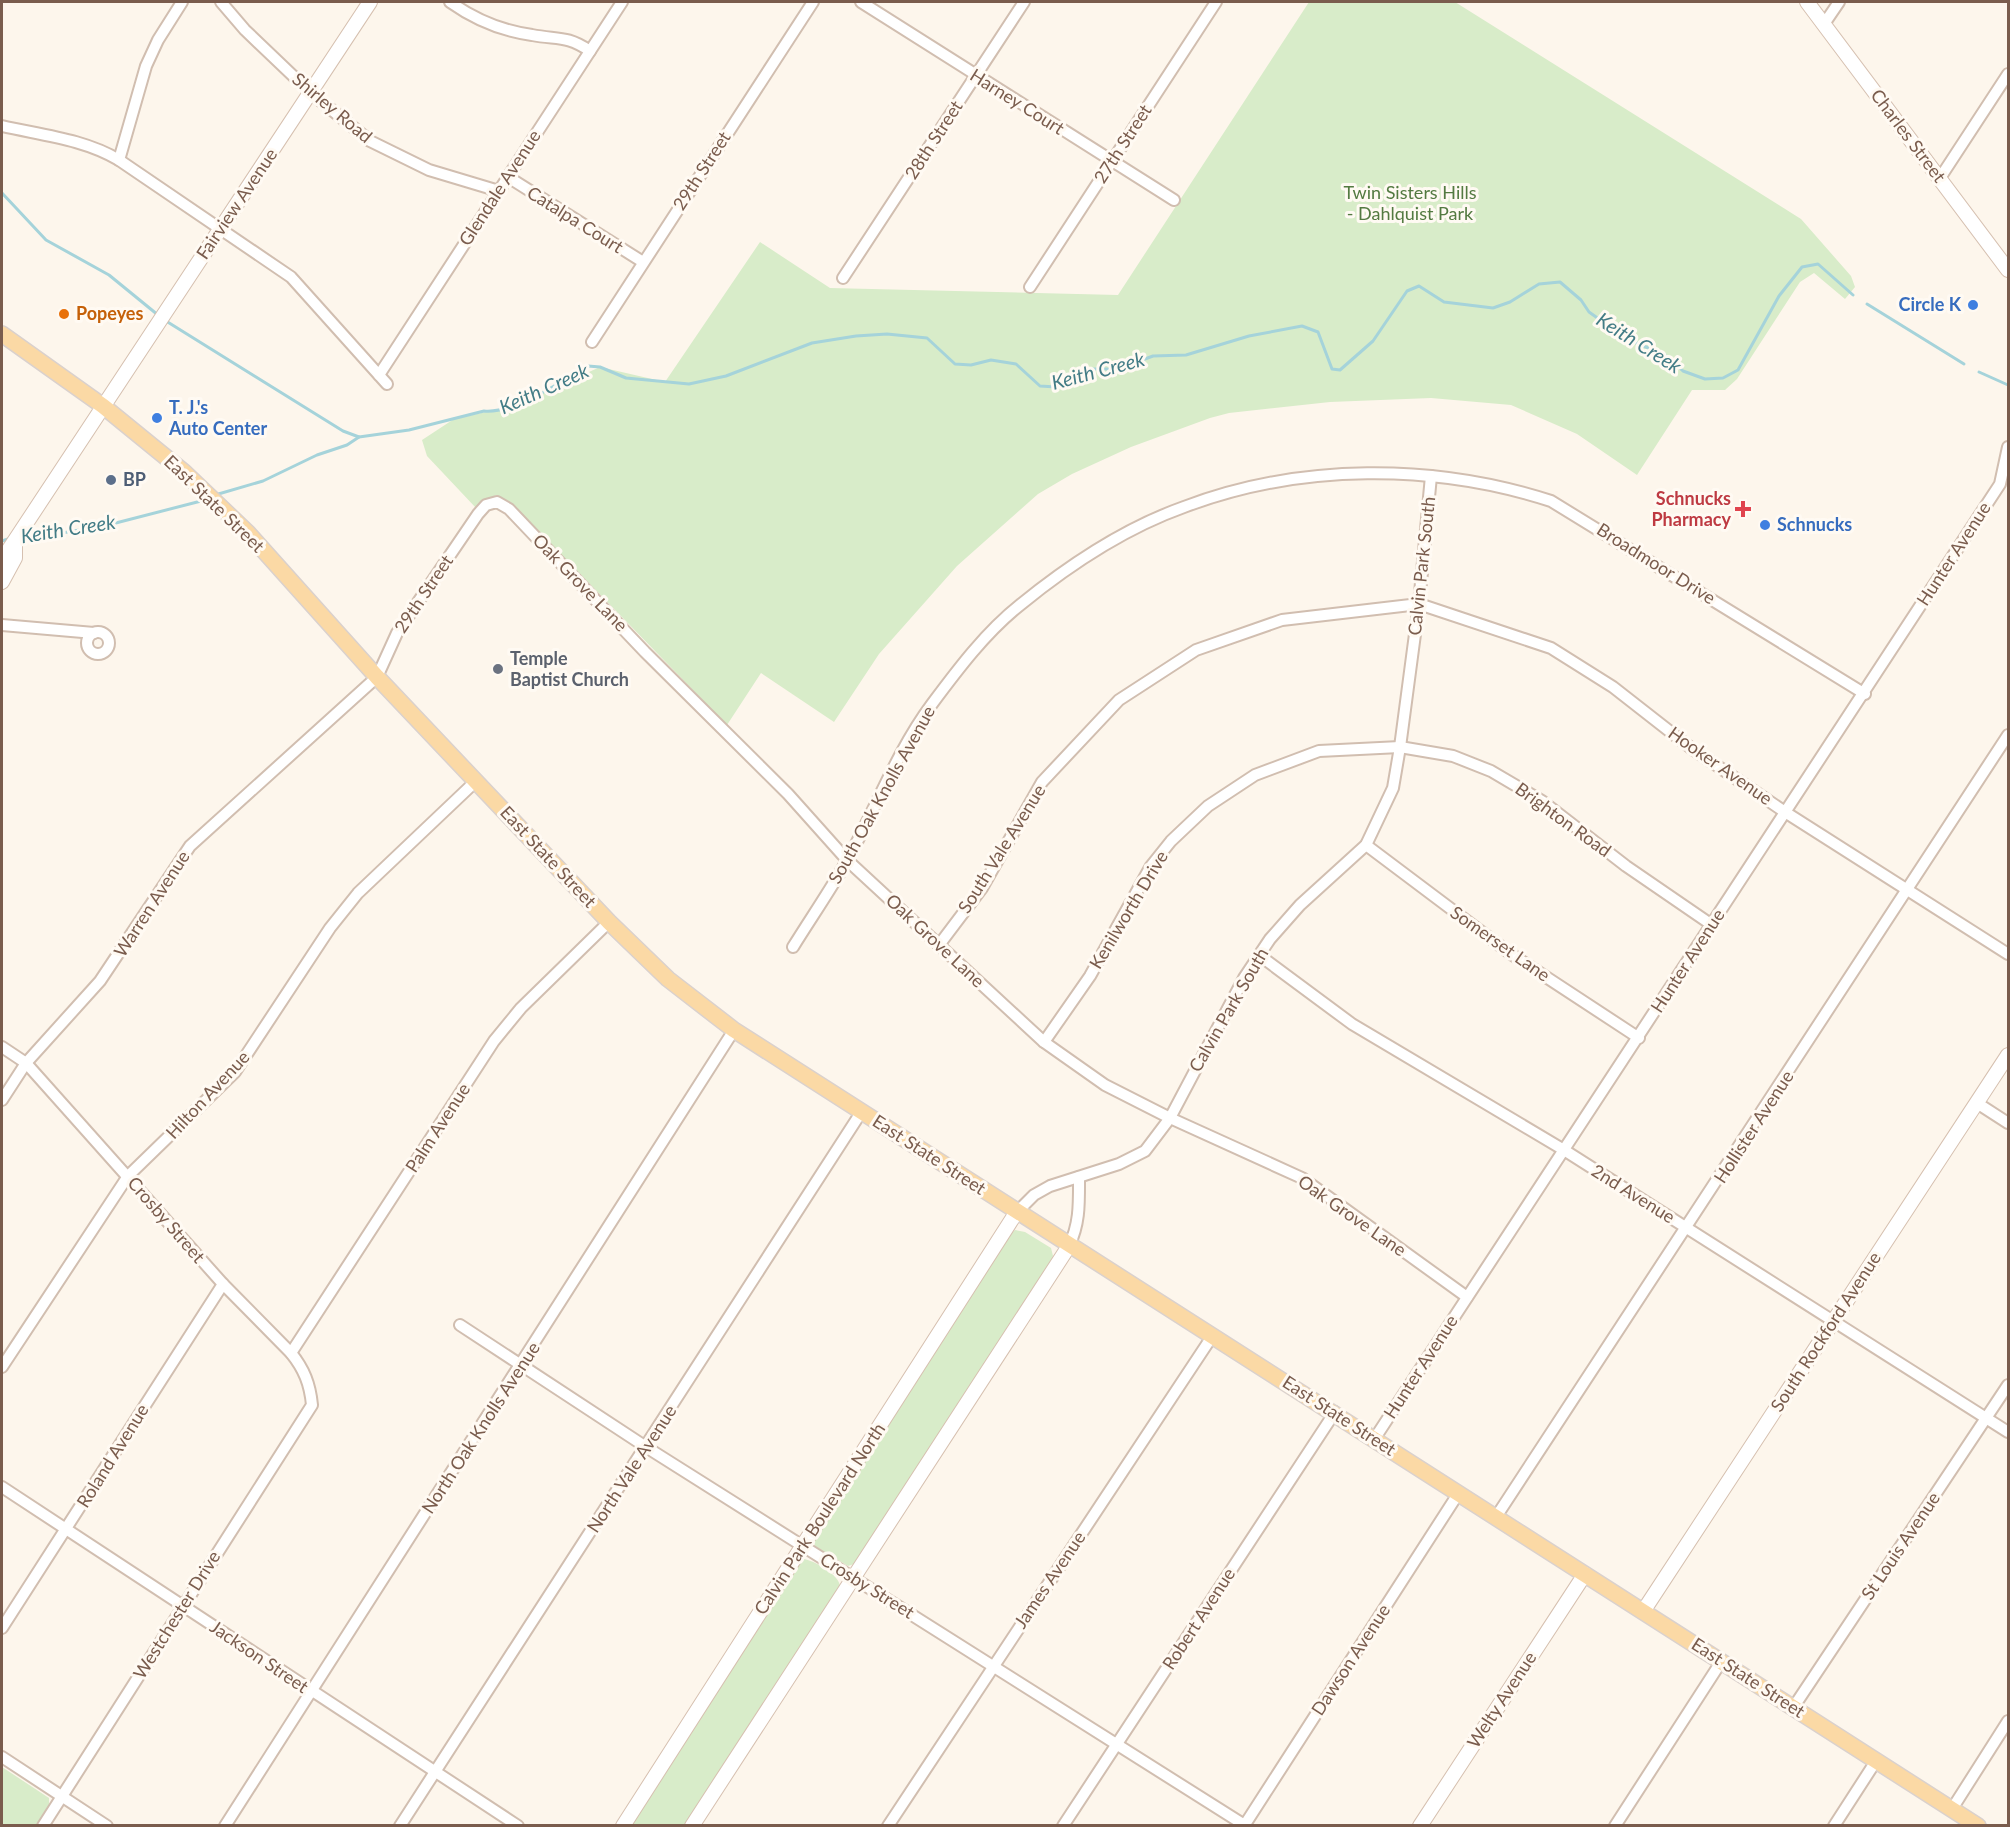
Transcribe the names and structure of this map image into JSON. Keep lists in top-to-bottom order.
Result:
{
  "streets": {
    "main road": ["East State Street"],
    "street": [
      "Harney Court",
      "Shirley Road",
      "Charles Street",
      "28th Street",
      "27th Street",
      "29th Street",
      "Glendale Avenue",
      "Fairview Avenue",
      "Catalpa Court",
      "Hunter Avenue",
      "Broadmoor Drive",
      "Calvin Park South",
      "Oak Grove Lane",
      "Hooker Avenue",
      "South Oak Knolls Avenue",
      "Brighton Road",
      "South Vale Avenue",
      "Warren Avenue",
      "Kenilworth Drive",
      "Somerset Lane",
      "Hilton Avenue",
      "Hollister Avenue",
      "Palm Avenue",
      "2nd Avenue",
      "Crosby Street",
      "South Rockford Avenue",
      "North Oak Knolls Avenue",
      "Roland Avenue",
      "North Vale Avenue",
      "Calvin Park Boulevard North",
      "St Louis Avenue",
      "James Avenue",
      "Westchester Drive",
      "Robert Avenue",
      "Jackson Street",
      "Dawson Avenue",
      "Welty Avenue"
    ]
  },
  "crossings": [
    ["Harney Court", "28th Street"],
    ["Harney Court", "27th Street"],
    ["Shirley Road", "Glendale Avenue"],
    ["Shirley Road", "Fairview Avenue"],
    ["29th Street", "Catalpa Court"],
    ["29th Street", "East State Street"],
    ["29th Street", "Oak Grove Lane"],
    ["29th Street", "Warren Avenue"],
    ["Glendale Avenue", "Catalpa Court"],
    ["Fairview Avenue", "East State Street"],
    ["East State Street", "Hunter Avenue"],
    ["East State Street", "Calvin Park South"],
    ["East State Street", "Warren Avenue"],
    ["East State Street", "Hilton Avenue"],
    ["East State Street", "Hollister Avenue"],
    ["East State Street", "Palm Avenue"],
    ["East State Street", "South Rockford Avenue"],
    ["East State Street", "North Oak Knolls Avenue"],
    ["East State Street", "North Vale Avenue"],
    ["East State Street", "Calvin Park Boulevard North"],
    ["East State Street", "St Louis Avenue"],
    ["East State Street", "James Avenue"],
    ["East State Street", "Robert Avenue"],
    ["East State Street", "Dawson Avenue"],
    ["East State Street", "Welty Avenue"],
    ["Hunter Avenue", "Broadmoor Drive"],
    ["Hunter Avenue", "Oak Grove Lane"],
    ["Hunter Avenue", "Hooker Avenue"],
    ["Hunter Avenue", "Brighton Road"],
    ["Hunter Avenue", "Somerset Lane"],
    ["Hunter Avenue", "2nd Avenue"],
    ["Broadmoor Drive", "Calvin Park South"],
    ["Broadmoor Drive", "South Oak Knolls Avenue"],
    ["Calvin Park South", "Oak Grove Lane"],
    ["Calvin Park South", "Hooker Avenue"],
    ["Calvin Park South", "South Oak Knolls Avenue"],
    ["Calvin Park South", "Brighton Road"],
    ["Calvin Park South", "South Vale Avenue"],
    ["Calvin Park South", "Kenilworth Drive"],
    ["Calvin Park South", "Somerset Lane"],
    ["Calvin Park South", "2nd Avenue"],
    ["Calvin Park South", "Calvin Park Boulevard North"],
    ["Oak Grove Lane", "South Oak Knolls Avenue"],
    ["Oak Grove Lane", "South Vale Avenue"],
    ["Oak Grove Lane", "Kenilworth Drive"],
    ["Hooker Avenue", "South Vale Avenue"],
    ["Hooker Avenue", "Hollister Avenue"],
    ["Brighton Road", "Kenilworth Drive"],
    ["Warren Avenue", "Crosby Street"],
    ["Hilton Avenue", "Crosby Street"],
    ["Hollister Avenue", "2nd Avenue"],
    ["Palm Avenue", "Crosby Street"],
    ["2nd Avenue", "South Rockford Avenue"],
    ["2nd Avenue", "St Louis Avenue"],
    ["Crosby Street", "North Oak Knolls Avenue"],
    ["Crosby Street", "Roland Avenue"],
    ["Crosby Street", "North Vale Avenue"],
    ["Crosby Street", "Calvin Park Boulevard North"],
    ["Crosby Street", "James Avenue"],
    ["Crosby Street", "Westchester Drive"],
    ["Crosby Street", "Robert Avenue"],
    ["Crosby Street", "Dawson Avenue"],
    ["North Oak Knolls Avenue", "Jackson Street"],
    ["Roland Avenue", "Jackson Street"],
    ["North Vale Avenue", "Jackson Street"],
    ["Westchester Drive", "Jackson Street"]
  ],
  "water": ["Keith Creek"],
  "parks": ["Twin Sisters Hills - Dahlquist Park"],
  "places": {
    "other": [
      "Circle K",
      "Popeyes",
      "T. J.'s Auto Center",
      "BP",
      "Schnucks",
      "Temple Baptist Church"
    ],
    "health": ["Schnucks Pharmacy"]
  }
}
